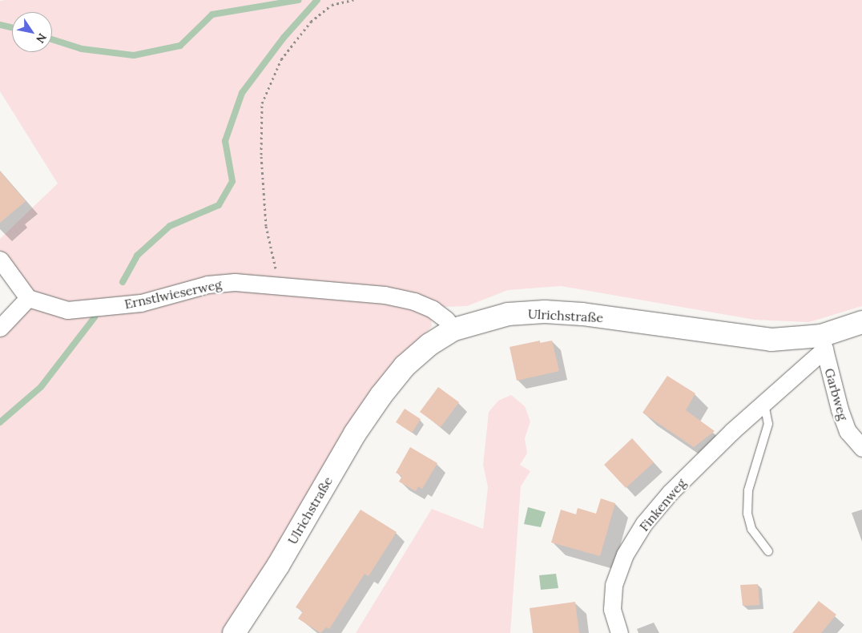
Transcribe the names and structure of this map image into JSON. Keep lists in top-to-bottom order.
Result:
{
  "streets": {
    "street": [
      "Ernstlwieserweg",
      "Ulrichstraße",
      "Garbweg",
      "Finkenweg"
    ]
  },
  "crossings": [
    ["Ernstlwieserweg", "Ulrichstraße"],
    ["Ulrichstraße", "Garbweg"],
    ["Ulrichstraße", "Finkenweg"],
    ["Garbweg", "Finkenweg"]
  ],
  "north": "bottom right"
}
